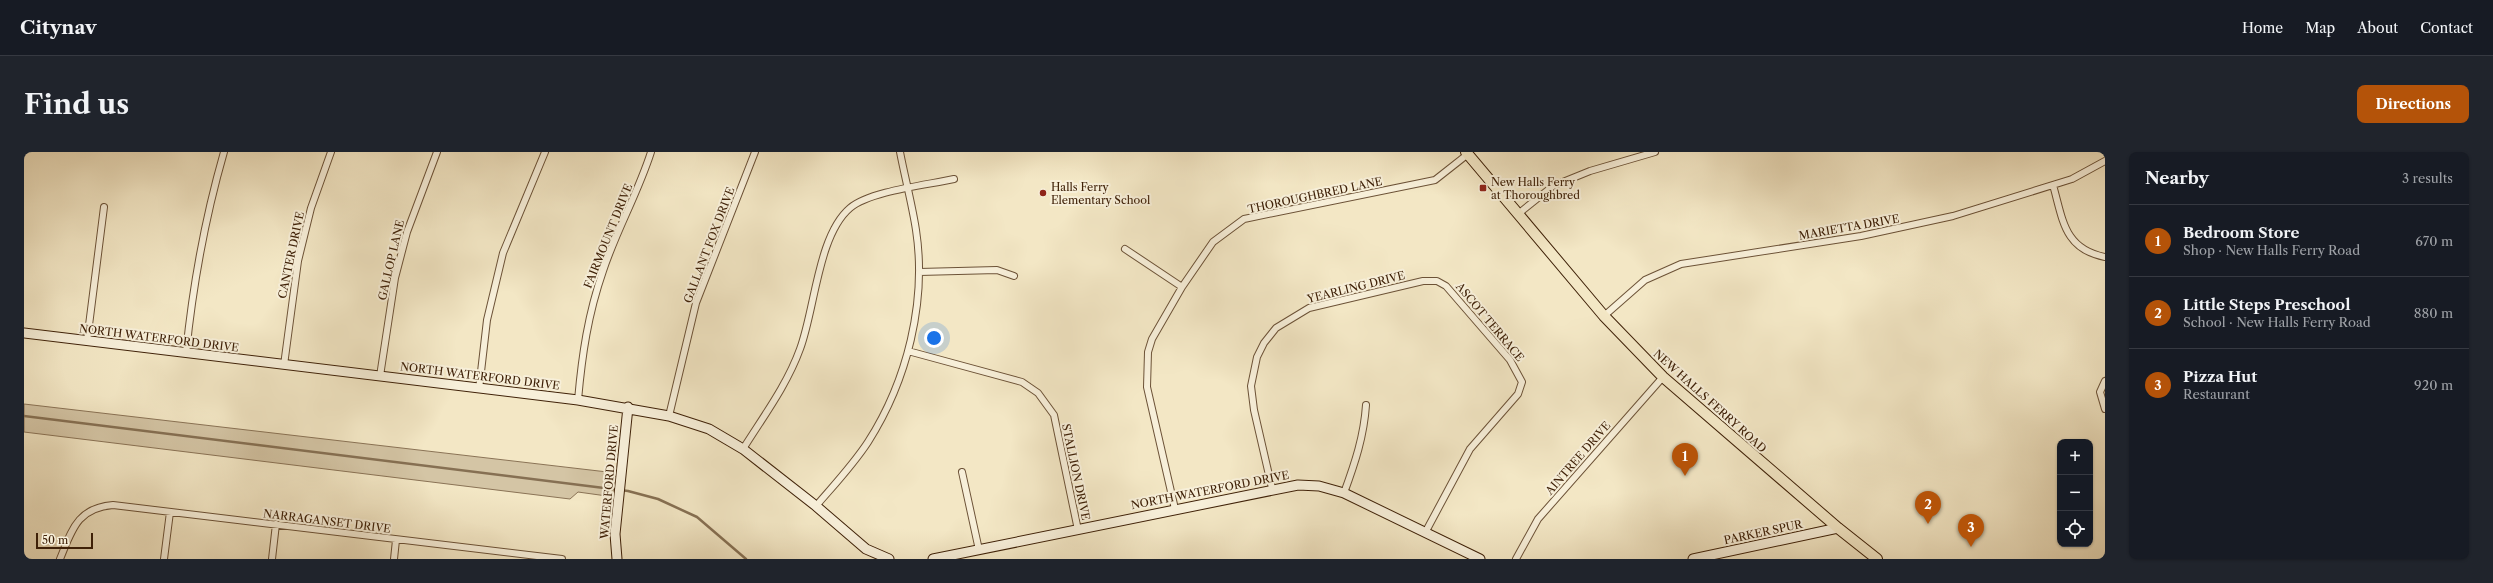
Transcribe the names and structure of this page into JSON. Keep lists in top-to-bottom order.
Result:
{
  "streets": {
    "main road": ["NEW HALLS FERRY ROAD"],
    "street": [
      "THOROUGHBRED LANE",
      "MARIETTA DRIVE",
      "FAIRMOUNT DRIVE",
      "GALLANT FOX DRIVE",
      "CANTER DRIVE",
      "GALLOP LANE",
      "YEARLING DRIVE",
      "ASCOT TERRACE",
      "NORTH WATERFORD DRIVE",
      "AINTREE DRIVE",
      "STALLION DRIVE",
      "WATERFORD DRIVE",
      "NARRAGANSET DRIVE",
      "PARKER SPUR"
    ]
  },
  "crossings": [
    ["THOROUGHBRED LANE", "NORTH WATERFORD DRIVE"],
    ["THOROUGHBRED LANE", "NEW HALLS FERRY ROAD"],
    ["MARIETTA DRIVE", "NEW HALLS FERRY ROAD"],
    ["FAIRMOUNT DRIVE", "NORTH WATERFORD DRIVE"],
    ["GALLANT FOX DRIVE", "NORTH WATERFORD DRIVE"],
    ["CANTER DRIVE", "NORTH WATERFORD DRIVE"],
    ["GALLOP LANE", "NORTH WATERFORD DRIVE"],
    ["YEARLING DRIVE", "ASCOT TERRACE"],
    ["YEARLING DRIVE", "NORTH WATERFORD DRIVE"],
    ["ASCOT TERRACE", "NORTH WATERFORD DRIVE"],
    ["NORTH WATERFORD DRIVE", "STALLION DRIVE"],
    ["NORTH WATERFORD DRIVE", "WATERFORD DRIVE"],
    ["NEW HALLS FERRY ROAD", "AINTREE DRIVE"],
    ["NEW HALLS FERRY ROAD", "PARKER SPUR"]
  ],
  "places": {
    "transit": ["New Halls Ferry at Thoroughbred"],
    "other": ["Halls Ferry Elementary School"]
  },
  "scale_bar": "50 m",
  "page": {
    "header": "Citynav",
    "nav": [
      "Home",
      "Map",
      "About",
      "Contact"
    ],
    "buttons": "Directions",
    "title": "Find us",
    "heading": ["Nearby", "3 results"],
    "list": [
      {
        "mark": "1",
        "name": "Bedroom Store",
        "note": "Shop · New Halls Ferry Road",
        "value": "670 m"
      },
      {
        "mark": "2",
        "name": "Little Steps Preschool",
        "note": "School · New Halls Ferry Road",
        "value": "880 m"
      },
      {
        "mark": "3",
        "name": "Pizza Hut",
        "note": "Restaurant",
        "value": "920 m"
      }
    ],
    "map_buttons": ["+", "−"],
    "pins": ["1", "2", "3"],
    "scale": "50 m"
  }
}
